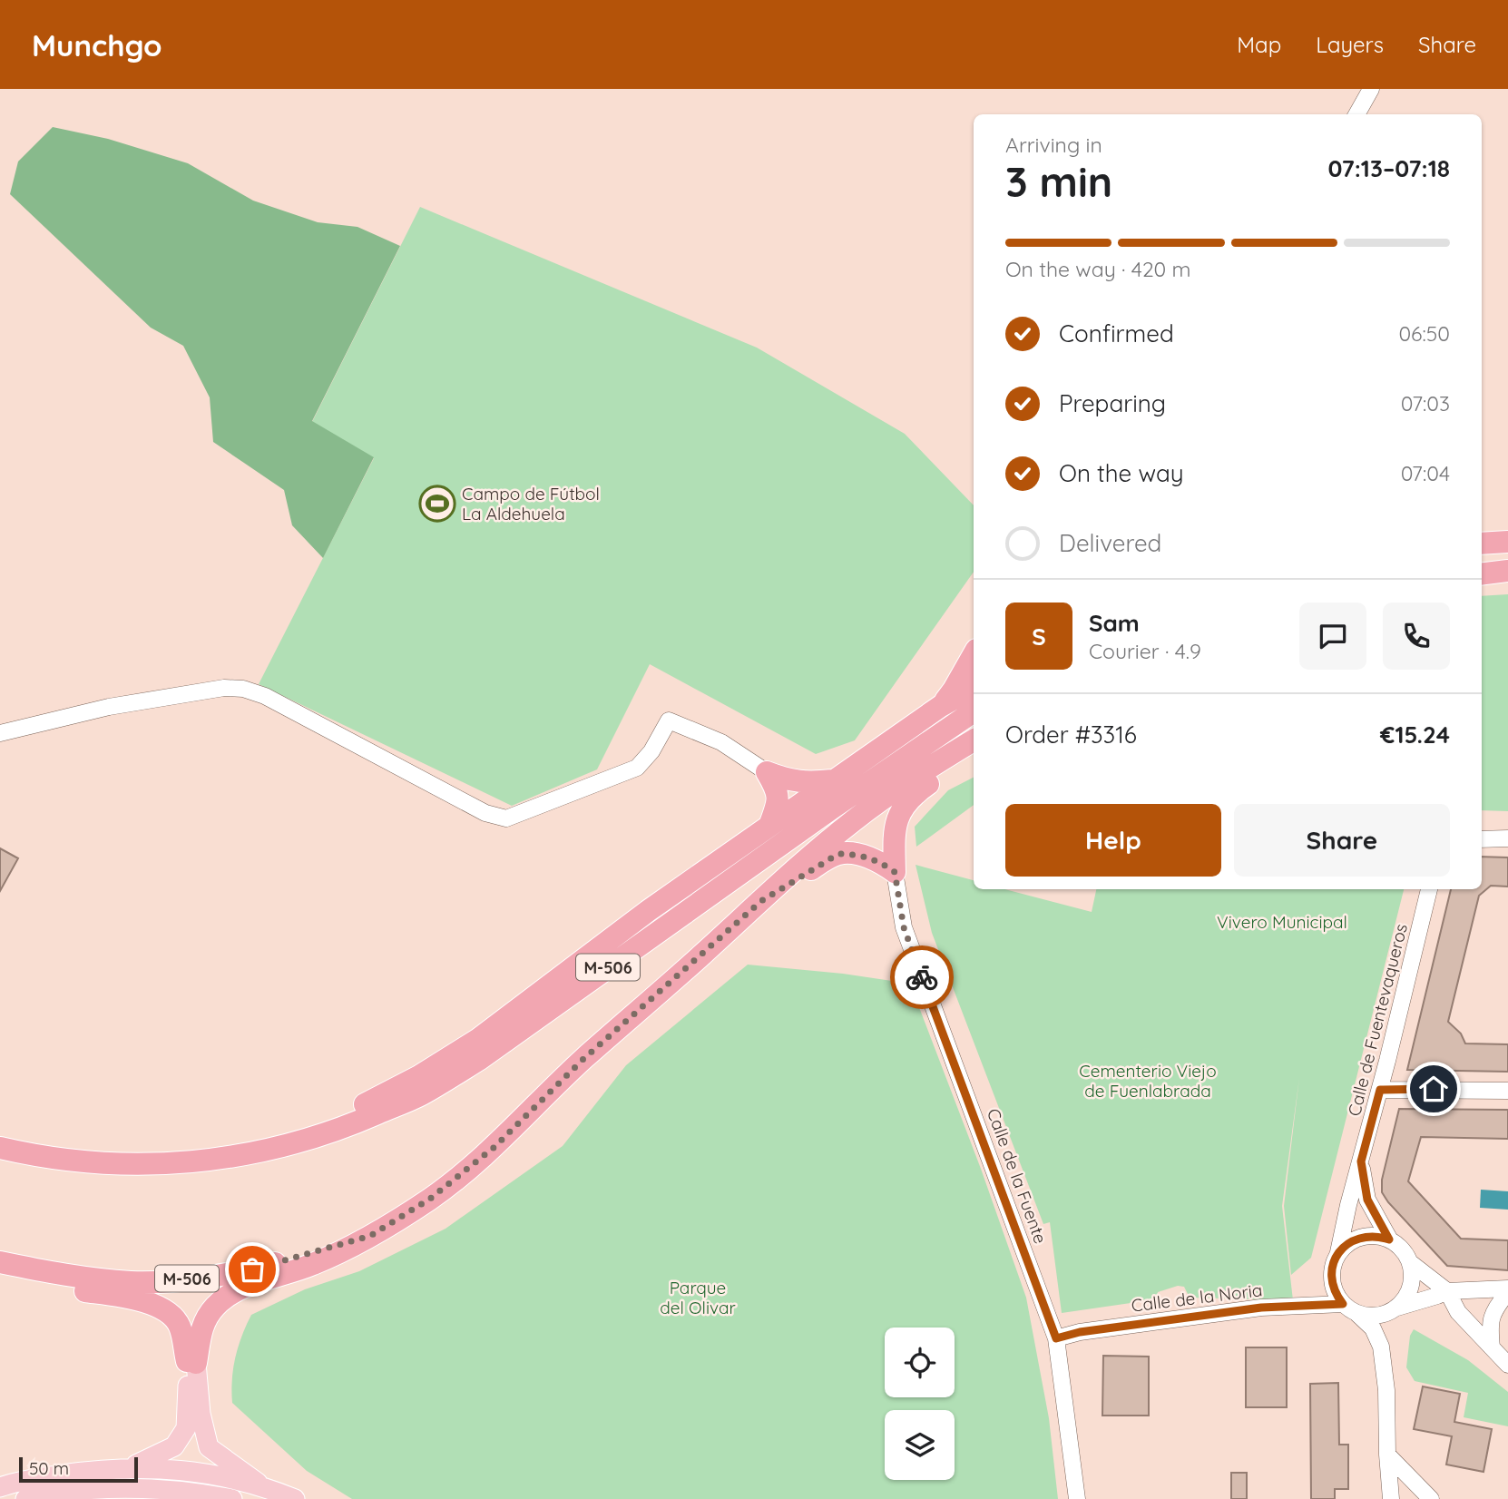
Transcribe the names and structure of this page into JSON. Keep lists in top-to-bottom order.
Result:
{
  "streets": {
    "highway": ["M-506"],
    "street": ["Calle de Fuentevaqueros", "Calle de la Fuente", "Calle de la Noria"]
  },
  "crossings": [
    ["Calle de Fuentevaqueros", "Calle de la Noria"],
    ["Calle de la Fuente", "Calle de la Noria"]
  ],
  "parks": ["Vivero Municipal", "Cementerio Viejo de Fuenlabrada", "Parque del Olivar"],
  "places": {
    "sports": ["Campo de Fútbol La Aldehuela"]
  },
  "scale_bar": "50 m",
  "page": {
    "header": "Munchgo",
    "nav": ["Map", "Layers", "Share"],
    "heading": ["3 min", "Arriving in", "07:13–07:18"],
    "panel": [
      "Sam",
      "Courier · 4.9",
      "Order #3316",
      "€15.24"
    ],
    "bar": "On the way · 420 m",
    "list": [
      ["Confirmed", "06:50"],
      ["Preparing", "07:03"],
      ["On the way", "07:04"],
      "Delivered"
    ],
    "round": "S",
    "buttons": ["Help", "Share"],
    "scale": "50 m"
  }
}
